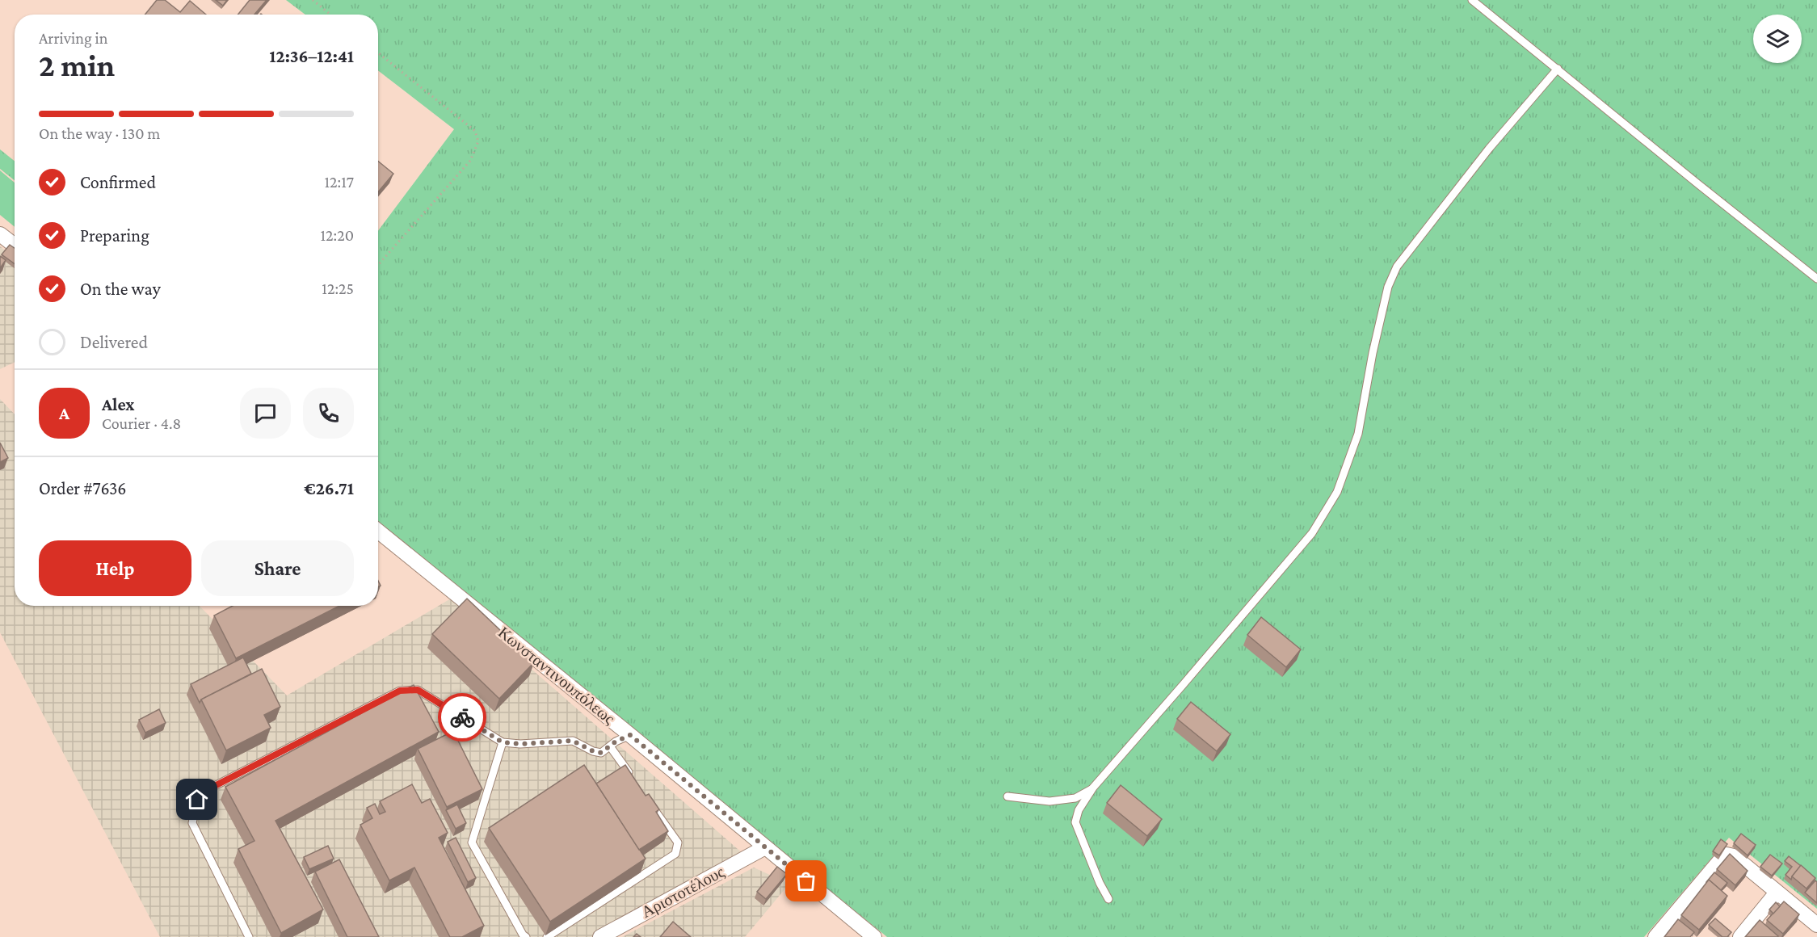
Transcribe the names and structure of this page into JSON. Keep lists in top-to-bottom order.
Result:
{
  "streets": {
    "street": ["Κωνσταντινουπόλεως", "Αριστοτέλους"]
  },
  "crossings": [
    ["Κωνσταντινουπόλεως", "Αριστοτέλους"]
  ],
  "page": {
    "heading": ["2 min", "Arriving in", "12:36–12:41"],
    "panel": [
      "Alex",
      "Courier · 4.8",
      "Order #7636",
      "€26.71"
    ],
    "bar": "On the way · 130 m",
    "list": [
      ["Confirmed", "12:17"],
      ["Preparing", "12:20"],
      ["On the way", "12:25"],
      "Delivered"
    ],
    "round": "A",
    "buttons": ["Help", "Share"]
  }
}
